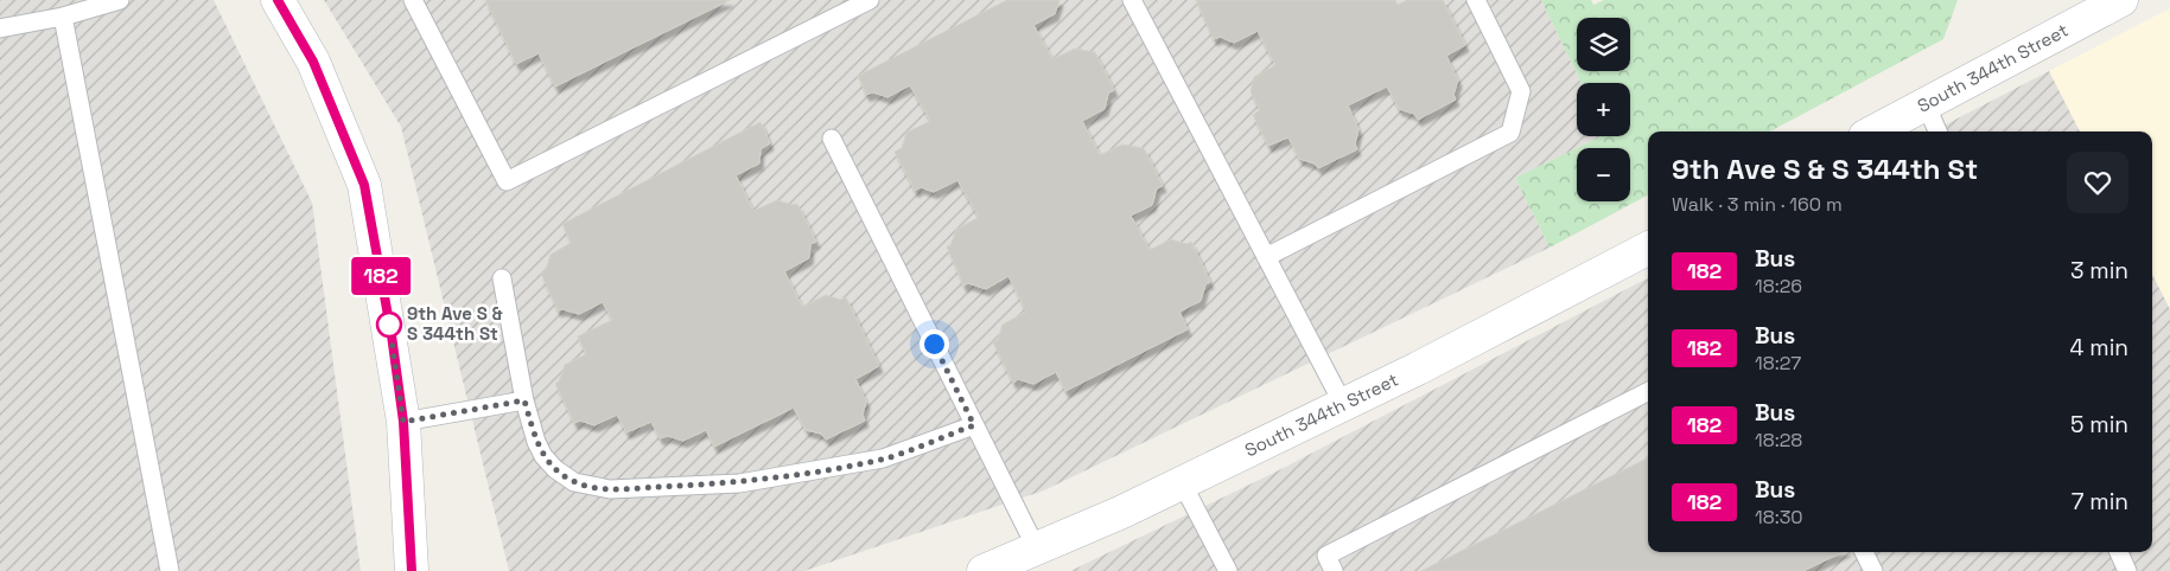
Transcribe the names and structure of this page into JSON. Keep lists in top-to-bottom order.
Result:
{
  "streets": {
    "street": ["South 344th Street"]
  },
  "places": ["9th Ave S & S 344th St"],
  "lines": ["bus line 182"],
  "page": {
    "on_map": "182",
    "map_buttons": ["+", "−"],
    "heading": ["9th Ave S & S 344th St", "Walk · 3 min · 160 m"],
    "list": [
      {
        "mark": "182",
        "name": "Bus",
        "note": "18:26",
        "value": "3 min"
      },
      {
        "mark": "182",
        "name": "Bus",
        "note": "18:27",
        "value": "4 min"
      },
      {
        "mark": "182",
        "name": "Bus",
        "note": "18:28",
        "value": "5 min"
      },
      {
        "mark": "182",
        "name": "Bus",
        "note": "18:30",
        "value": "7 min"
      }
    ]
  }
}
